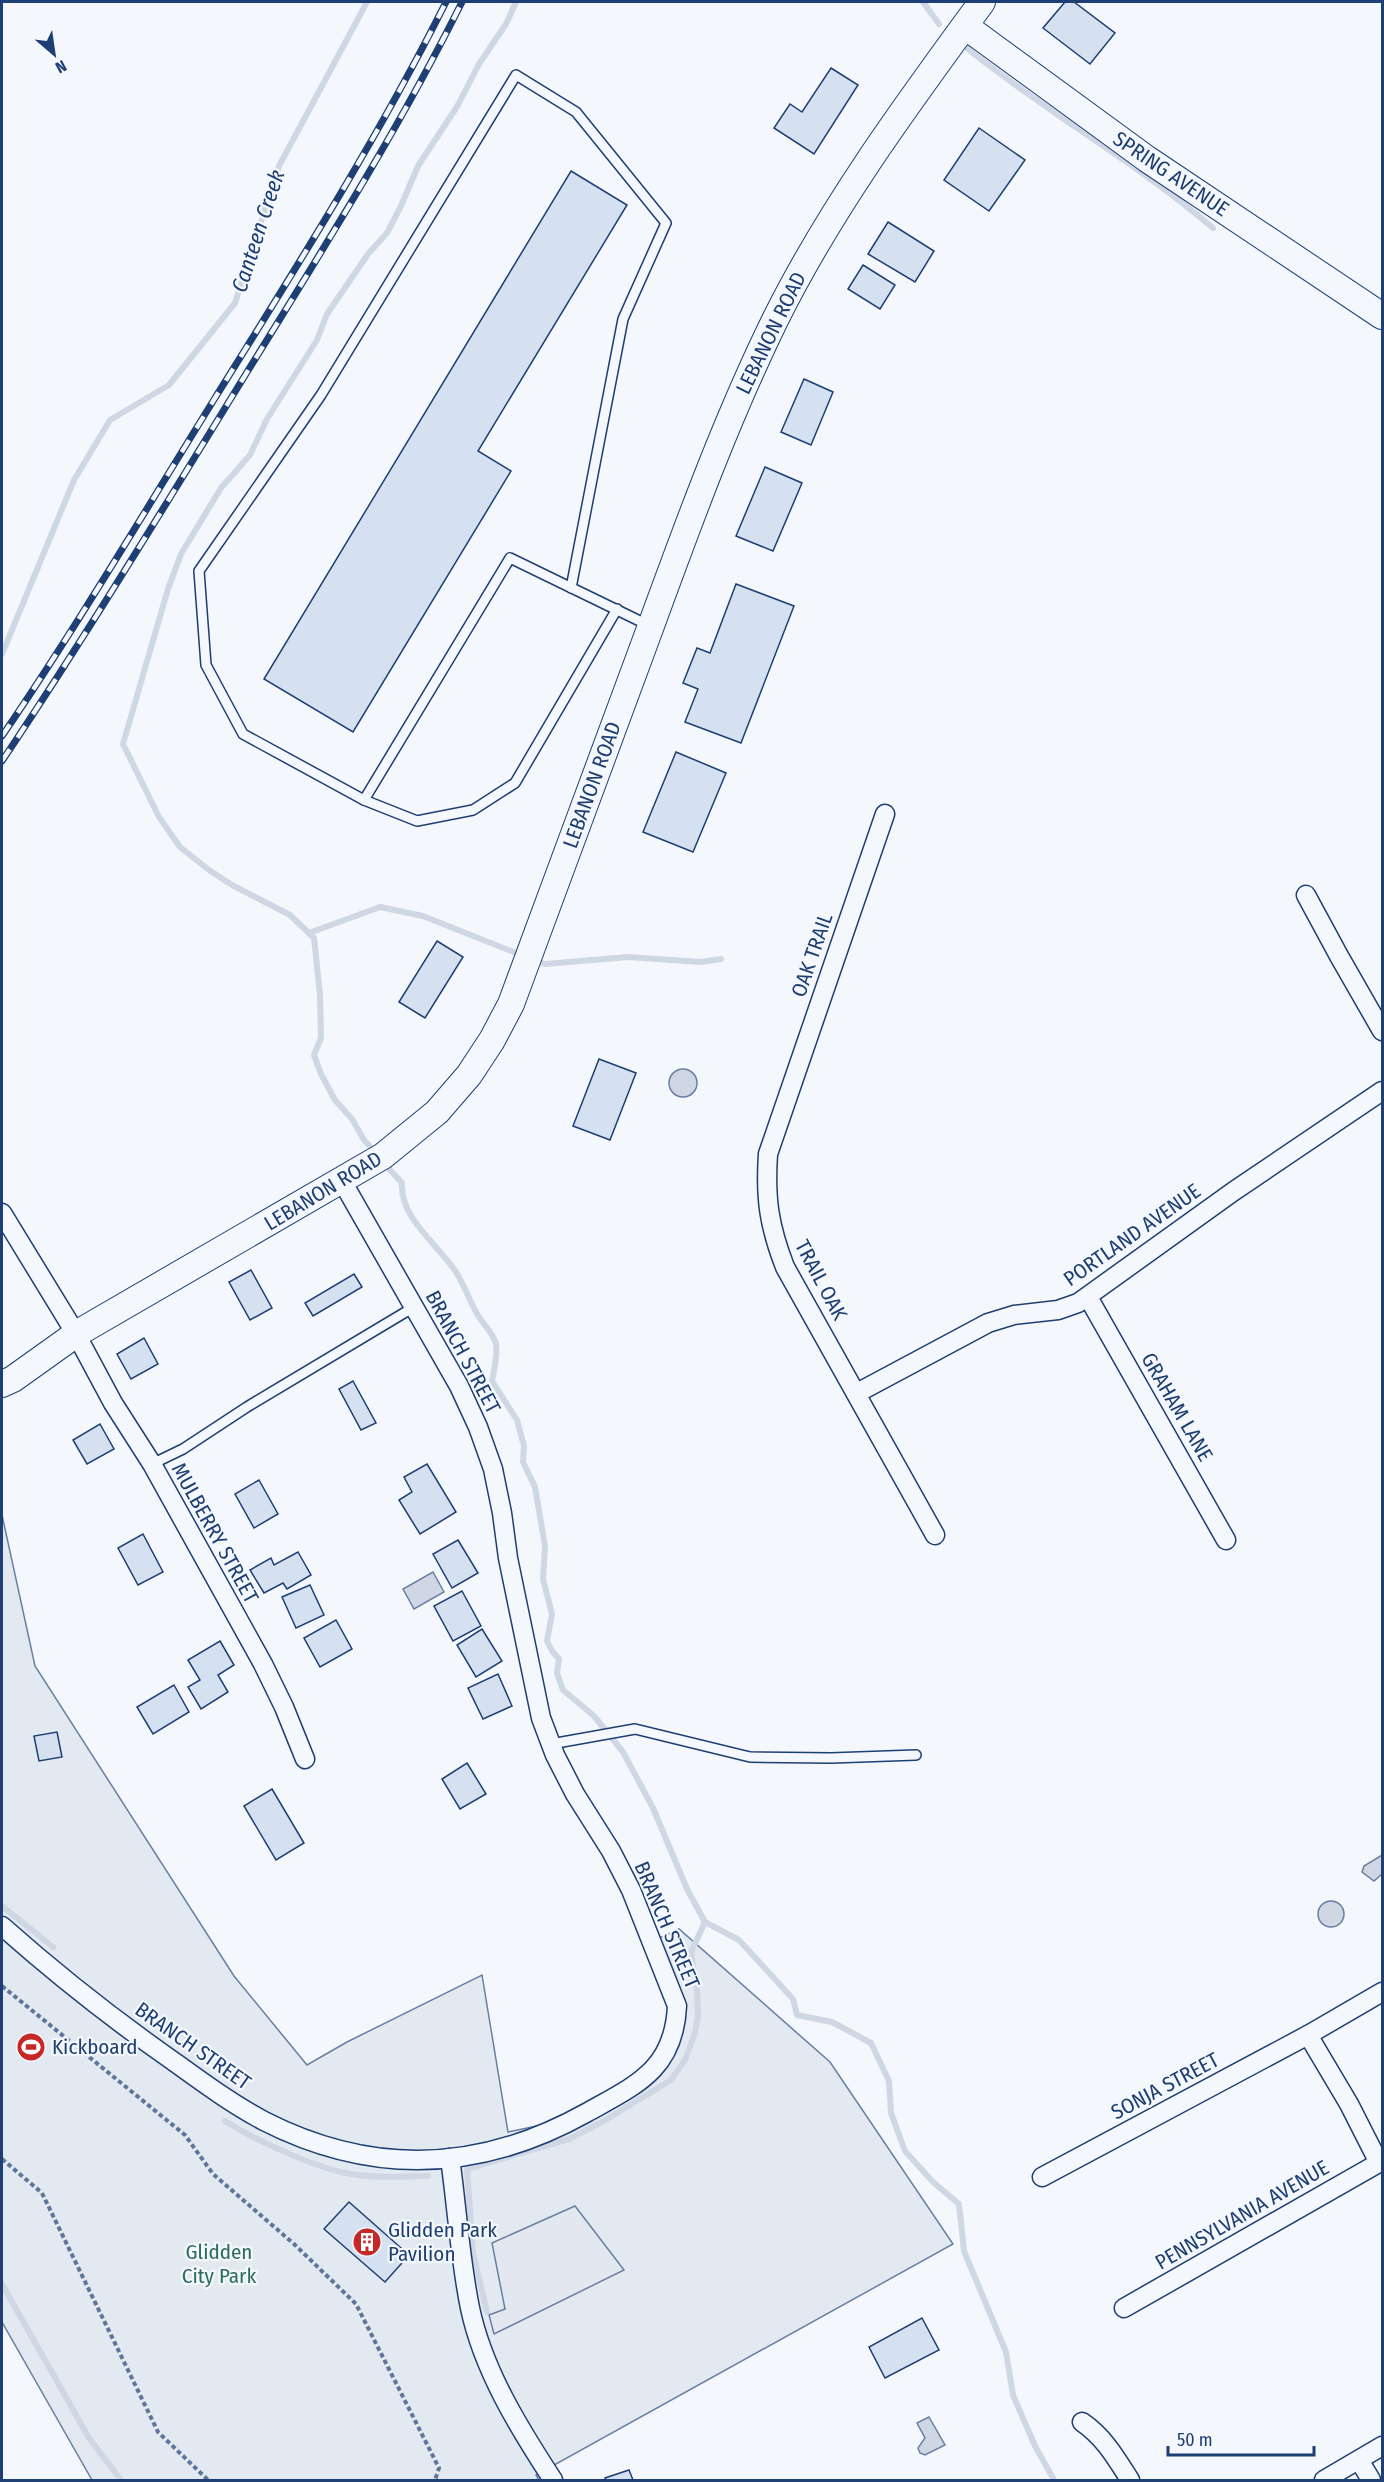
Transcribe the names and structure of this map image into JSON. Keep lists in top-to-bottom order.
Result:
{
  "streets": {
    "street": [
      "SPRING AVENUE",
      "LEBANON ROAD",
      "OAK TRAIL",
      "PORTLAND AVENUE",
      "TRAIL OAK",
      "BRANCH STREET",
      "GRAHAM LANE",
      "MULBERRY STREET",
      "SONJA STREET",
      "PENNSYLVANIA AVENUE"
    ]
  },
  "crossings": [
    ["SPRING AVENUE", "LEBANON ROAD"],
    ["LEBANON ROAD", "BRANCH STREET"],
    ["LEBANON ROAD", "MULBERRY STREET"],
    ["OAK TRAIL", "TRAIL OAK"],
    ["PORTLAND AVENUE", "TRAIL OAK"],
    ["PORTLAND AVENUE", "GRAHAM LANE"]
  ],
  "water": ["Canteen Creek"],
  "parks": ["Glidden City Park"],
  "places": {
    "sports": ["Kickboard"],
    "building": ["Glidden Park Pavilion"]
  },
  "scale_bar": "50 m",
  "north": "bottom right"
}
